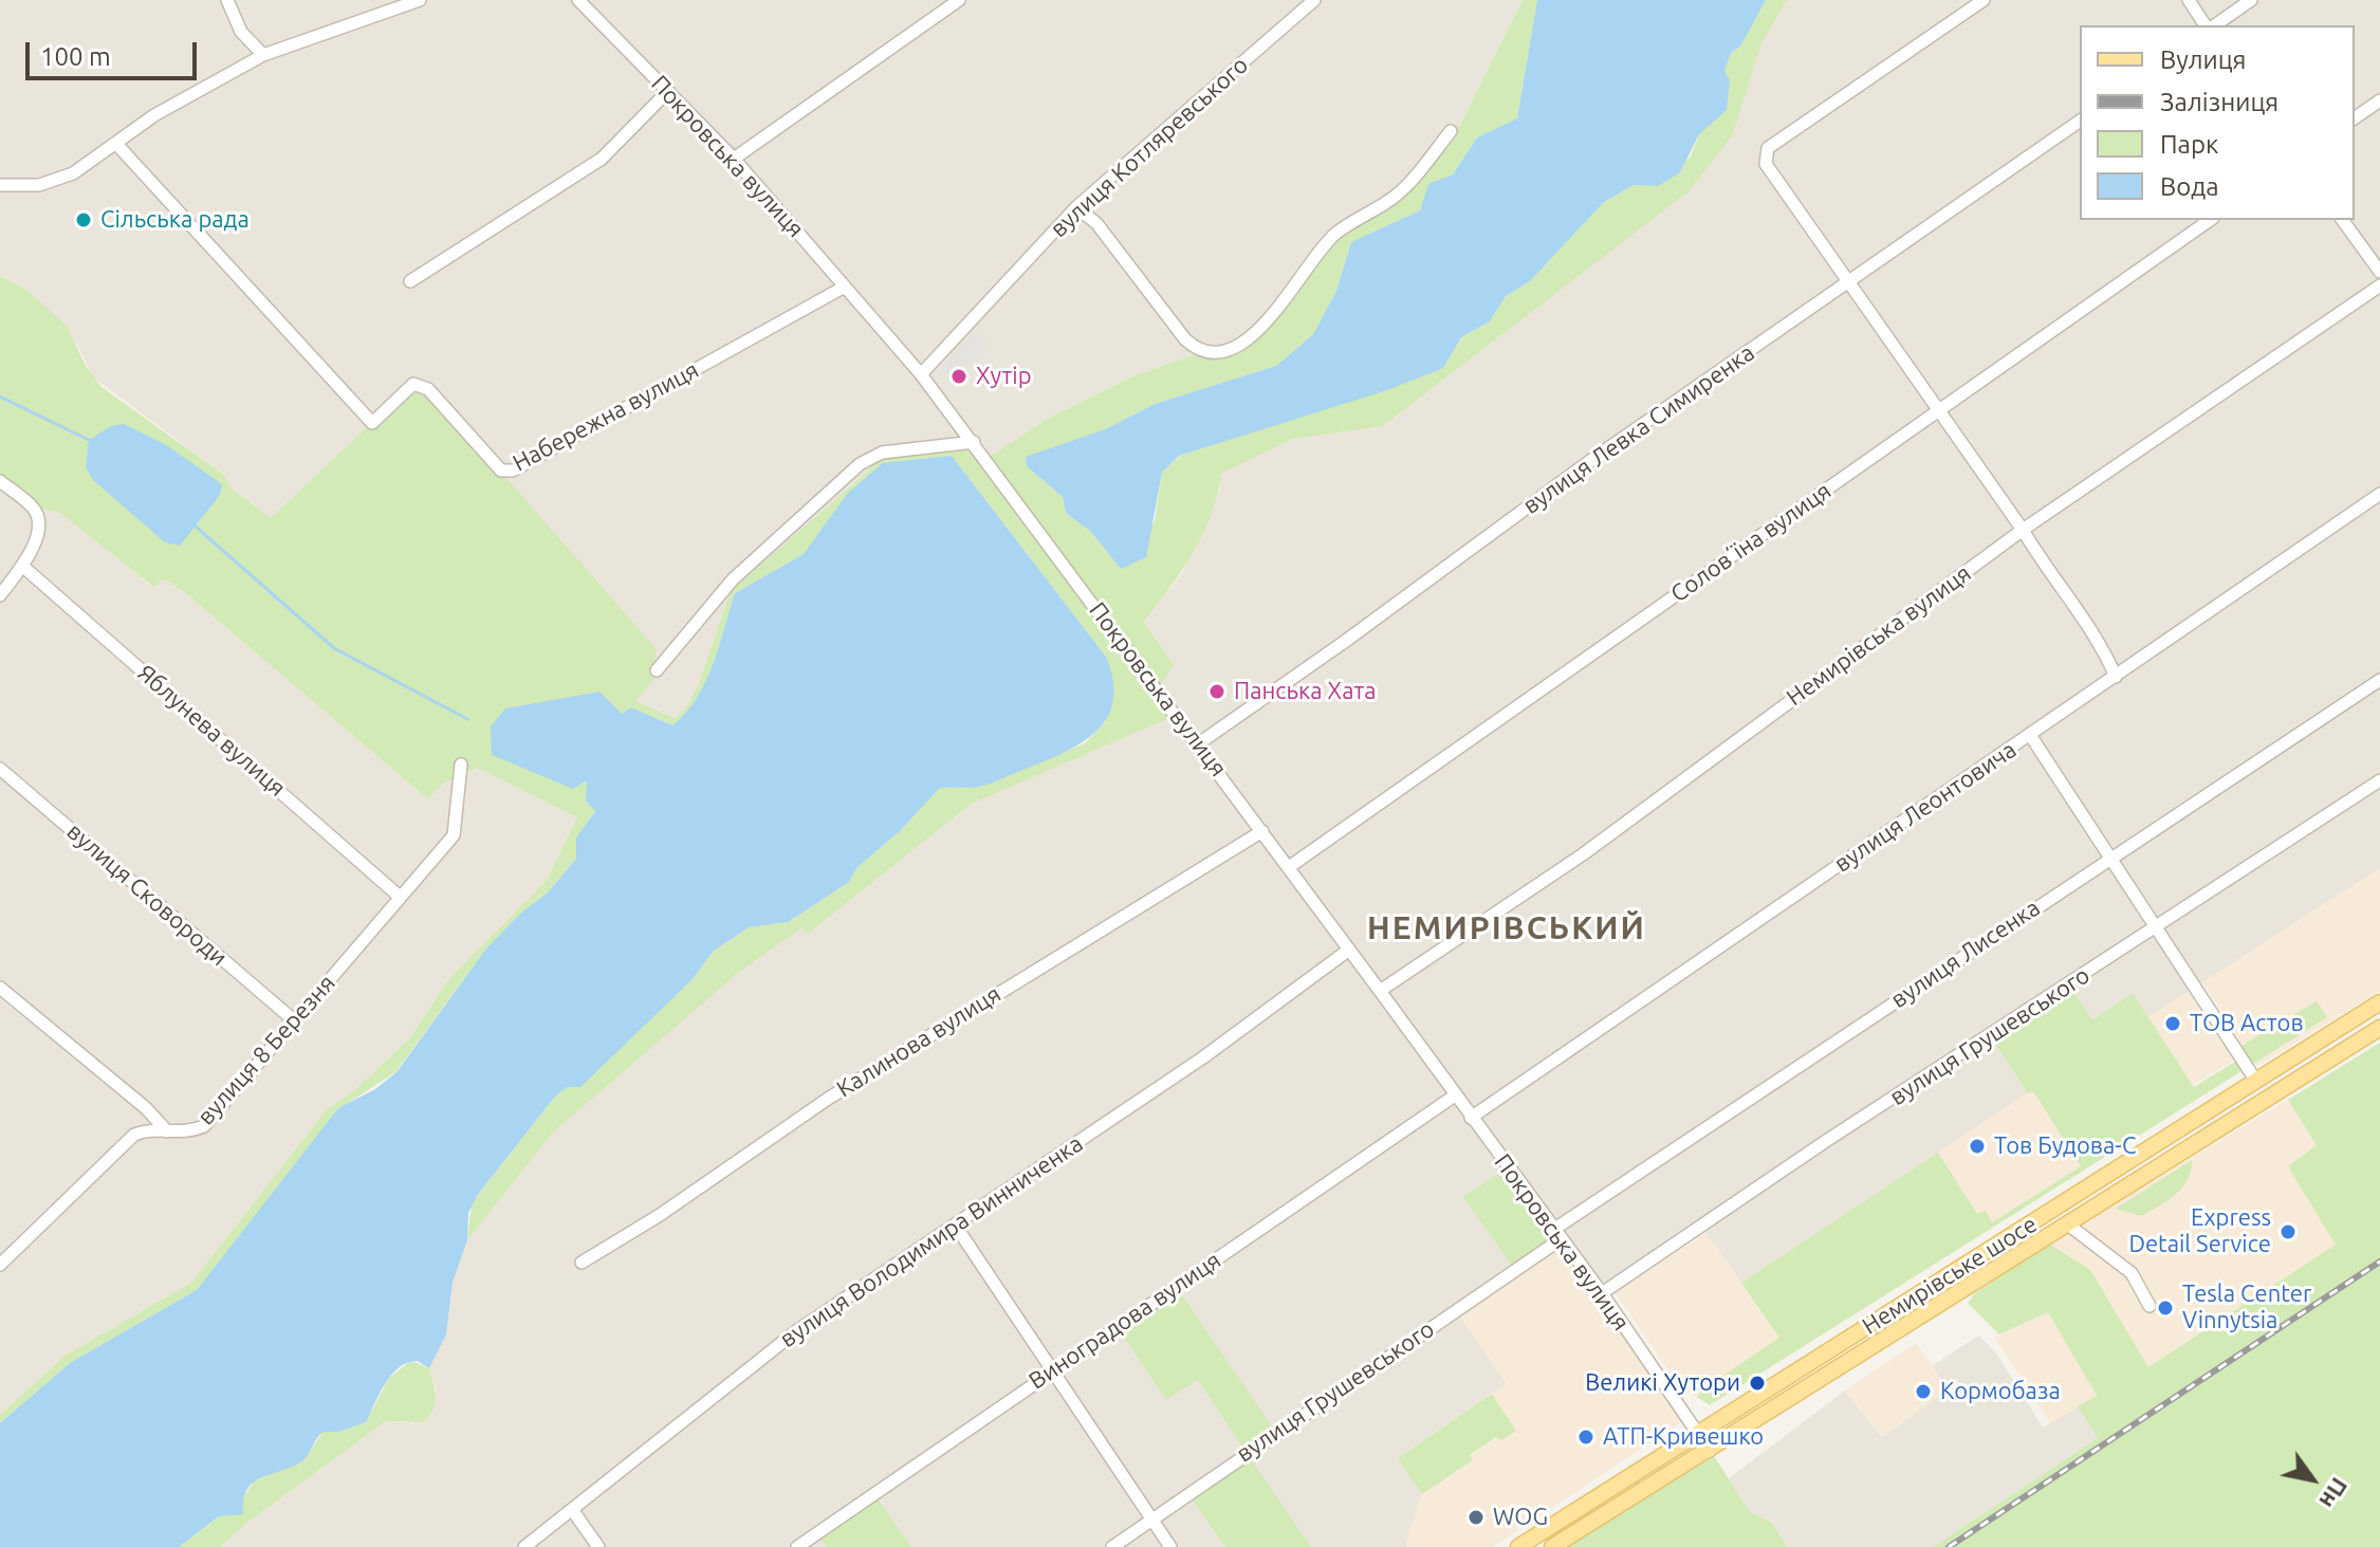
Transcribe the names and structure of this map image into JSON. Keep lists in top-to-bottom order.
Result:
{
  "streets": {
    "main road": ["Немирівське шосе"],
    "street": [
      "вулиця Котляревського",
      "Покровська вулиця",
      "Набережна вулиця",
      "вулиця Левка Симиренка",
      "Соловʼїна вулиця",
      "Немирівська вулиця",
      "Яблунева вулиця",
      "вулиця Леонтовича",
      "вулиця Сковороди",
      "вулиця Лисенка",
      "вулиця Грушевського",
      "Калинова вулиця",
      "вулиця 8 Березня",
      "вулиця Володимира Винниченка",
      "Виноградова вулиця"
    ]
  },
  "crossings": [
    ["вулиця Котляревського", "Покровська вулиця"],
    ["Покровська вулиця", "Набережна вулиця"],
    ["Покровська вулиця", "вулиця Левка Симиренка"],
    ["Покровська вулиця", "Соловʼїна вулиця"],
    ["Покровська вулиця", "Немирівська вулиця"],
    ["Покровська вулиця", "вулиця Леонтовича"],
    ["Покровська вулиця", "вулиця Лисенка"],
    ["Покровська вулиця", "вулиця Грушевського"],
    ["Покровська вулиця", "Калинова вулиця"],
    ["Покровська вулиця", "вулиця Володимира Винниченка"],
    ["Покровська вулиця", "Немирівське шосе"],
    ["Покровська вулиця", "Виноградова вулиця"],
    ["Яблунева вулиця", "вулиця 8 Березня"],
    ["вулиця Сковороди", "вулиця 8 Березня"],
    ["вулиця Лисенка", "вулиця Грушевського"]
  ],
  "districts": ["НЕМИРІВСЬКИЙ"],
  "places": [
    "Сільська рада",
    "Хутір",
    "Панська Хата",
    "ТОВ Астов",
    "Тов Будова-С",
    "Express Detail Service",
    "Tesla Center Vinnytsia",
    "Великі Хутори",
    "Кормобаза",
    "АТП-Кривешко",
    "WOG"
  ],
  "legend": [
    "Вулиця",
    "Залізниця",
    "Парк",
    "Вода"
  ],
  "scale_bar": "100 m",
  "north": "bottom right"
}
